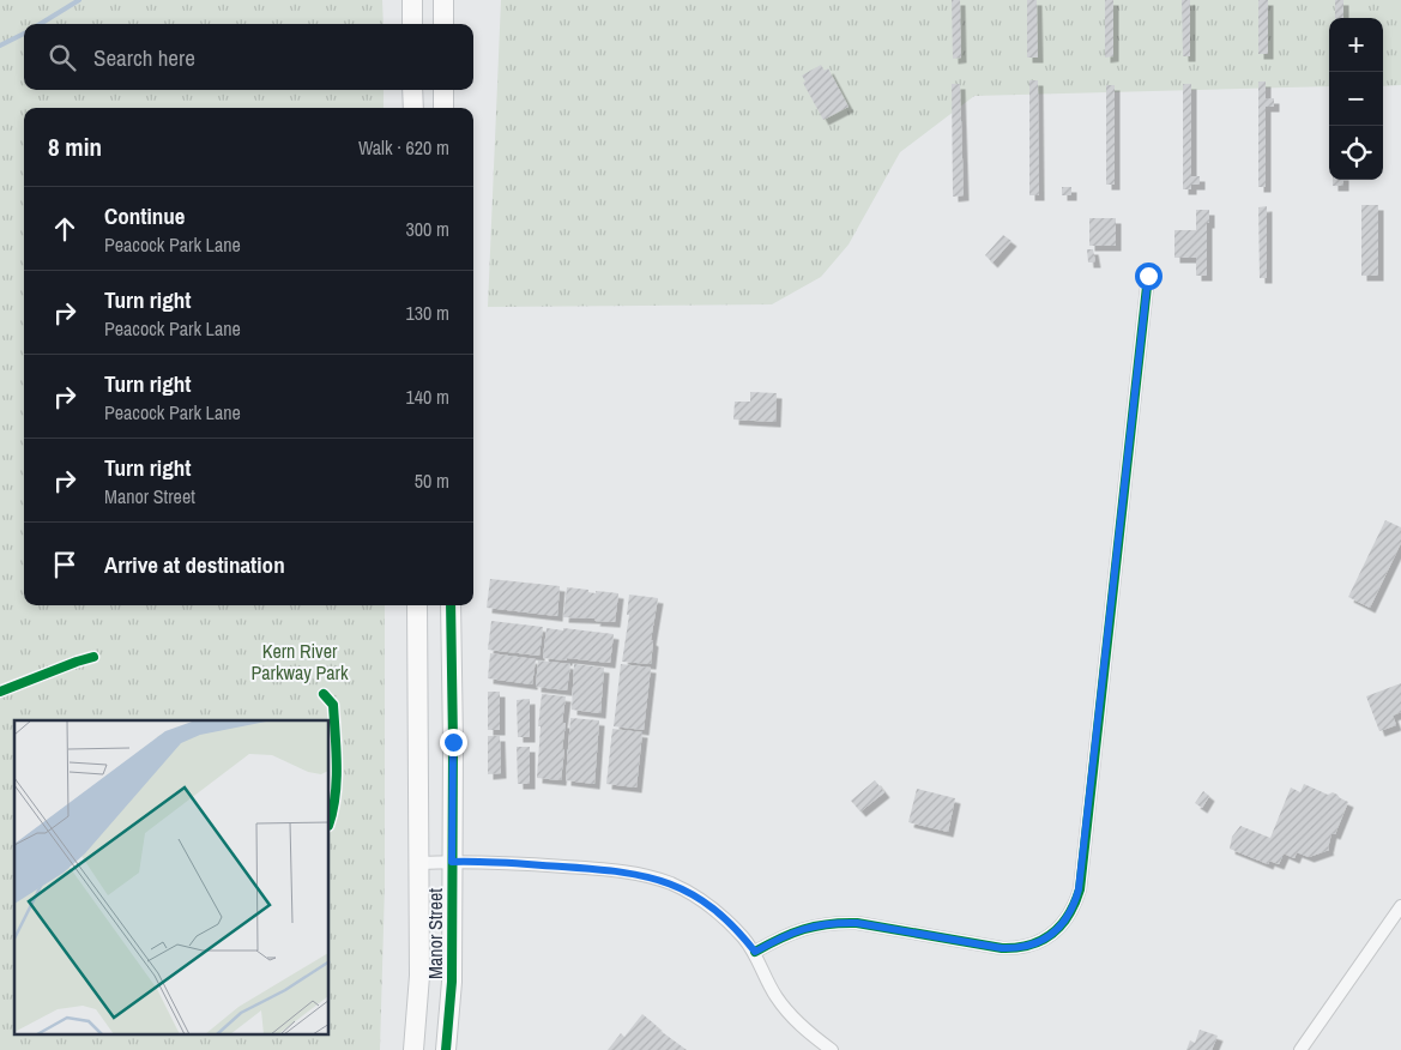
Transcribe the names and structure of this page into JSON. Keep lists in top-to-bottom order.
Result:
{
  "streets": {
    "main road": ["Manor Street"]
  },
  "parks": ["Kern River Parkway Park"],
  "page": {
    "map_buttons": ["+", "−"],
    "search": "Search here",
    "heading": ["8 min", "Walk · 620 m"],
    "list": [
      ["Continue", "Peacock Park Lane", "300 m"],
      ["Turn right", "Peacock Park Lane", "130 m"],
      ["Turn right", "Peacock Park Lane", "140 m"],
      ["Turn right", "Manor Street", "50 m"],
      "Arrive at destination"
    ]
  }
}
